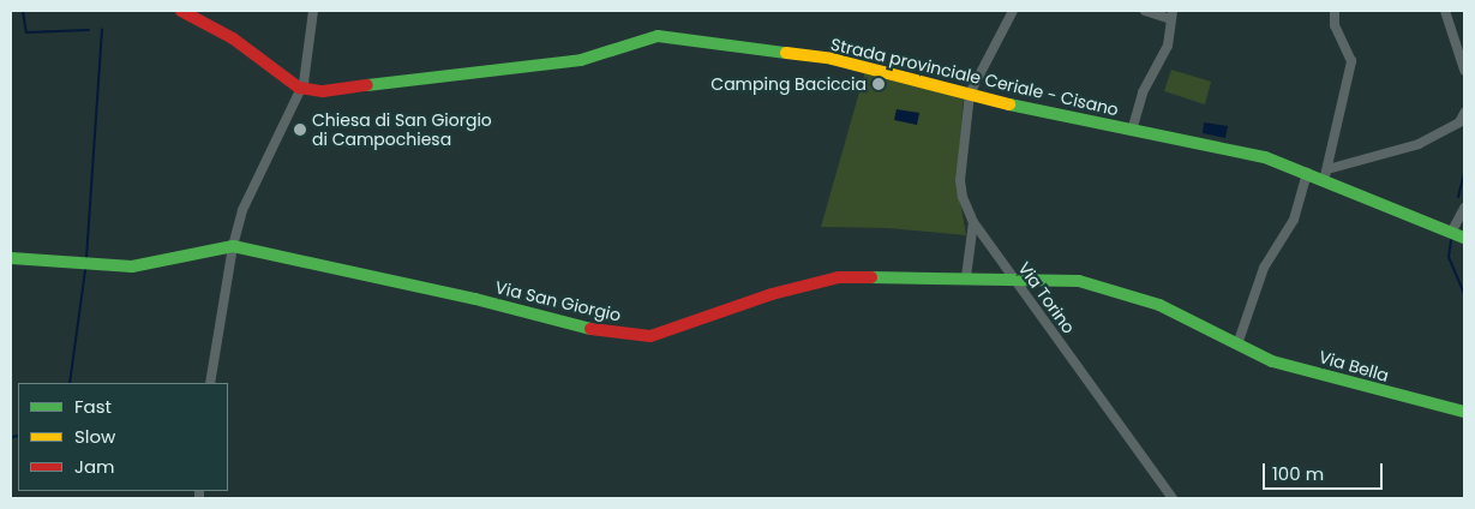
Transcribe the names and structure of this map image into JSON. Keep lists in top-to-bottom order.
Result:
{
  "streets": {
    "street": [
      "Strada provinciale Ceriale - Cisano",
      "Via Torino",
      "Via San Giorgio",
      "Via Bella"
    ]
  },
  "crossings": [
    ["Strada provinciale Ceriale - Cisano", "Via Torino"],
    ["Via Torino", "Via San Giorgio"],
    ["Via Torino", "Via Bella"],
    ["Via San Giorgio", "Via Bella"]
  ],
  "places": ["Camping Baciccia", "Chiesa di San Giorgio di Campochiesa"],
  "legend": ["Fast", "Slow", "Jam"],
  "scale_bar": "100 m"
}
